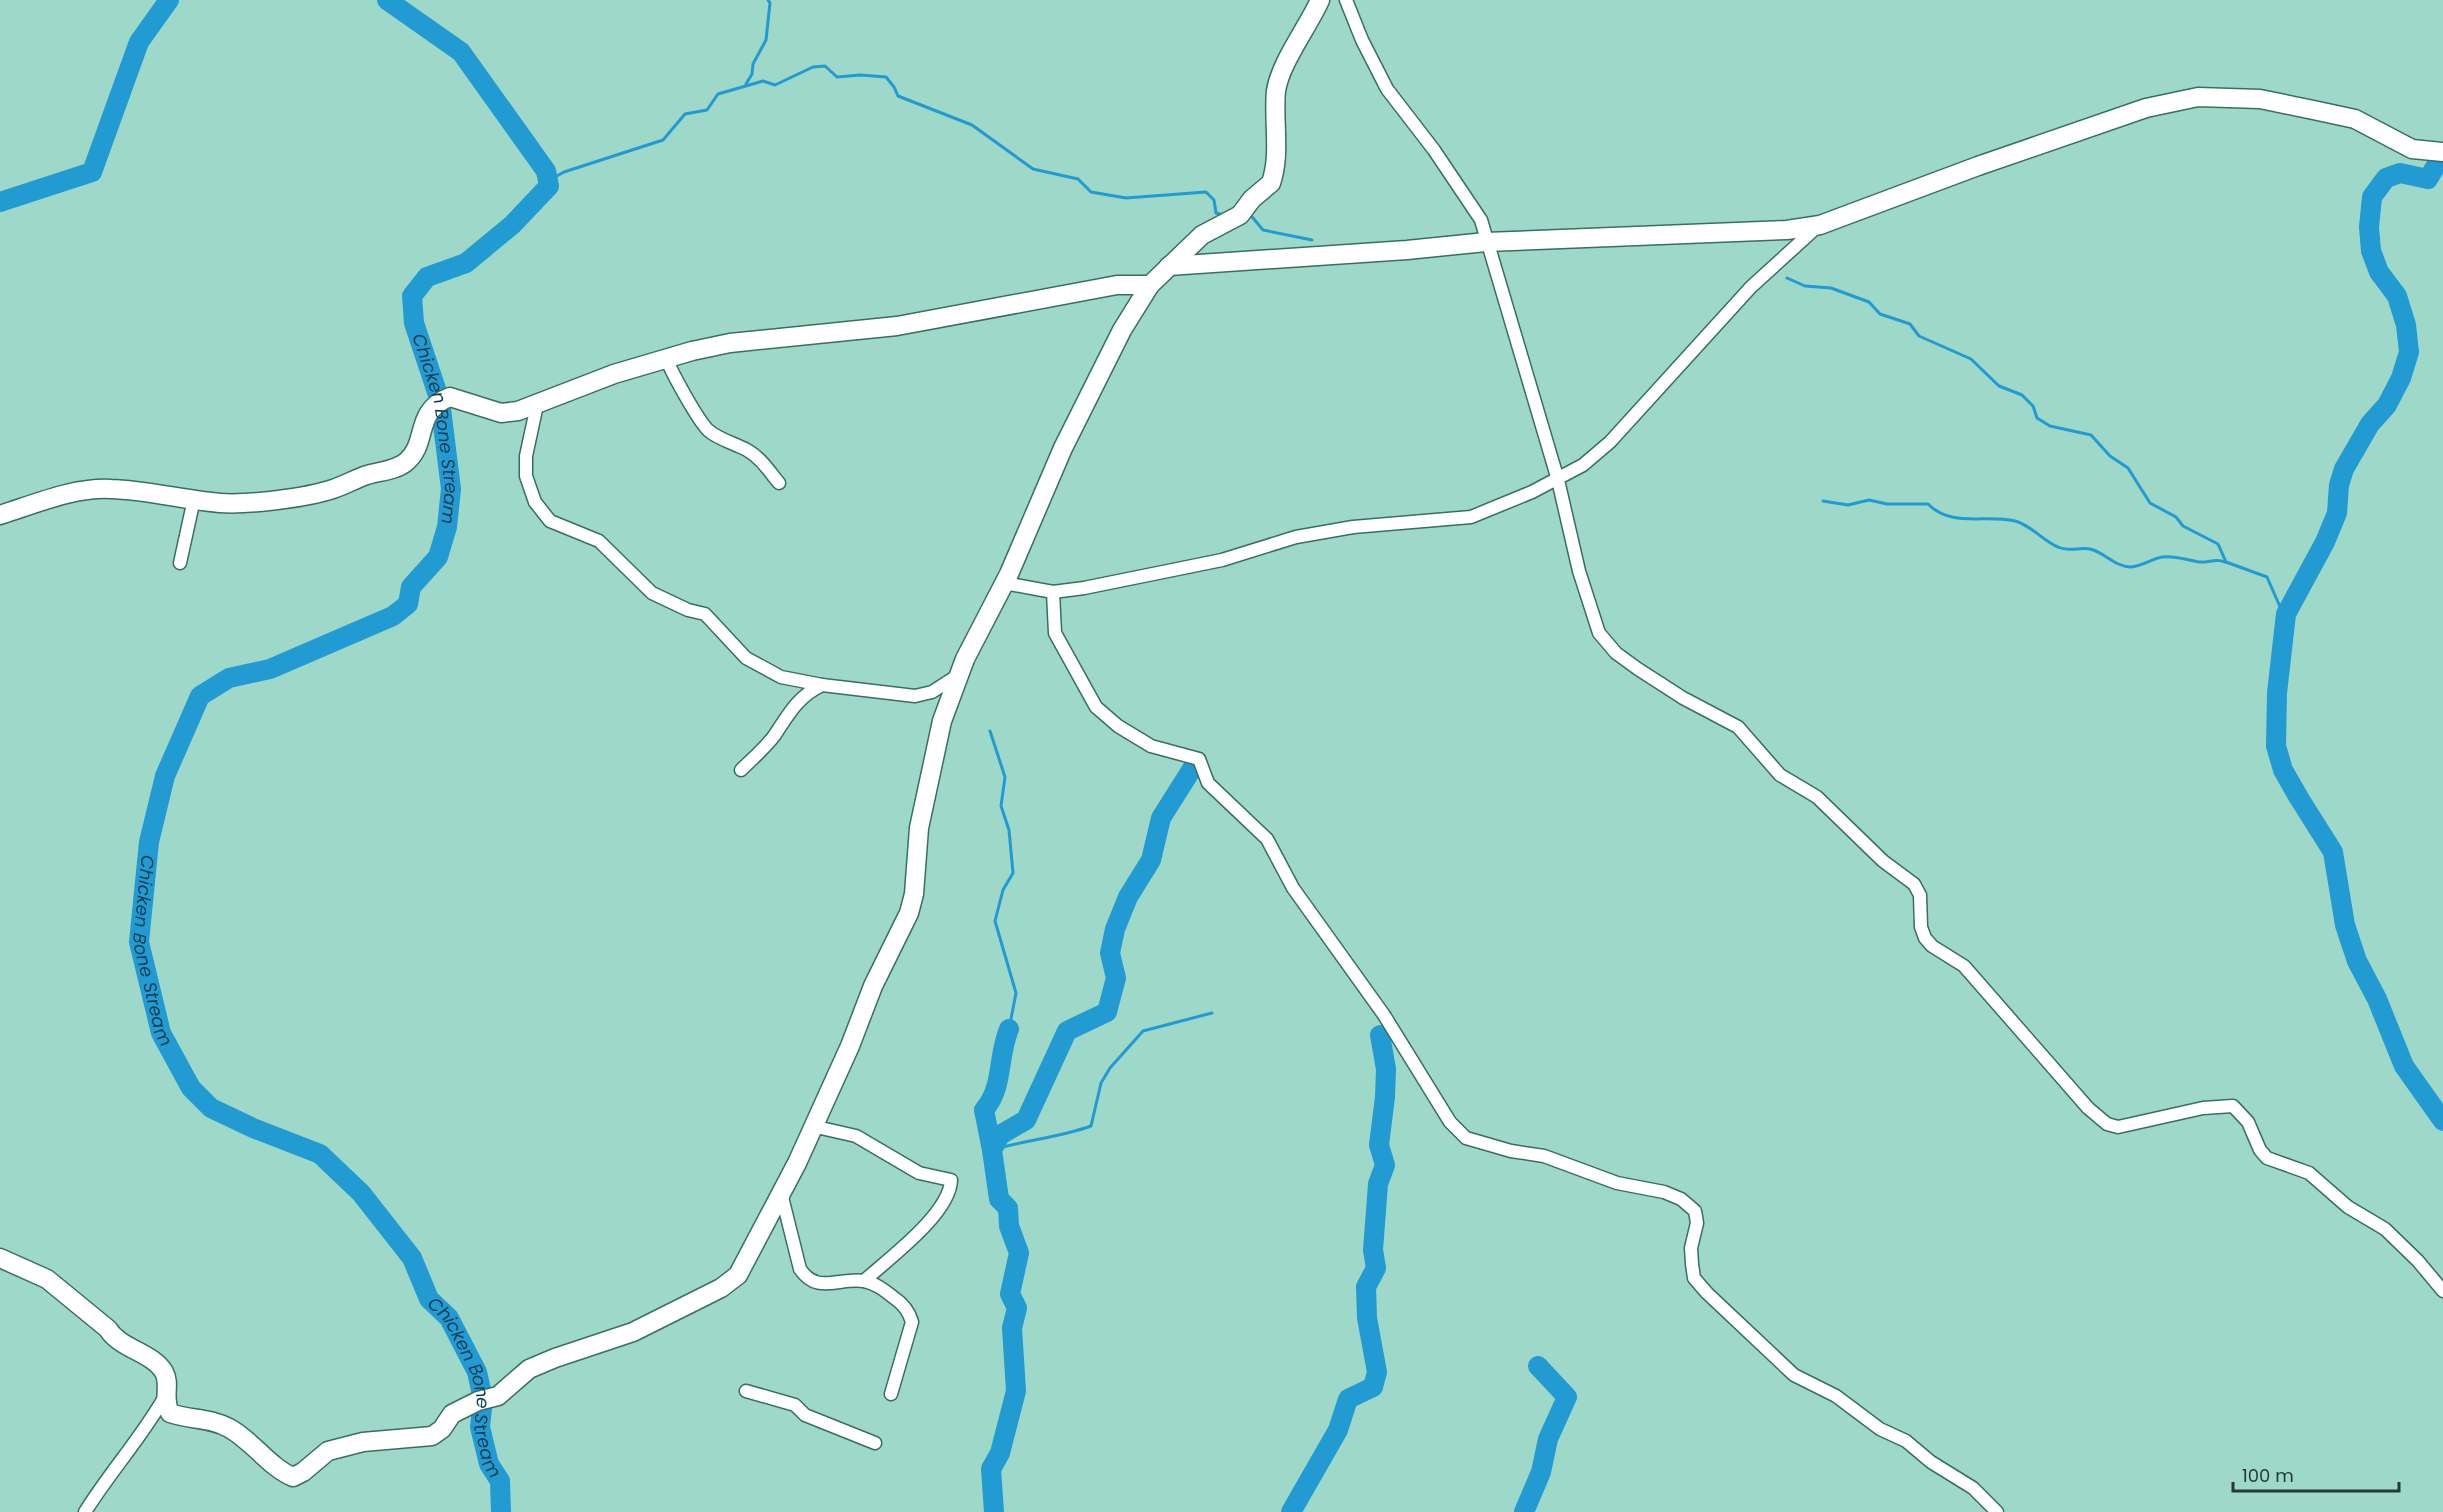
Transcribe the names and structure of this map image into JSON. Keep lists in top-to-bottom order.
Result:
{
  "water": ["Chicken Bone Stream"],
  "scale_bar": "100 m"
}
